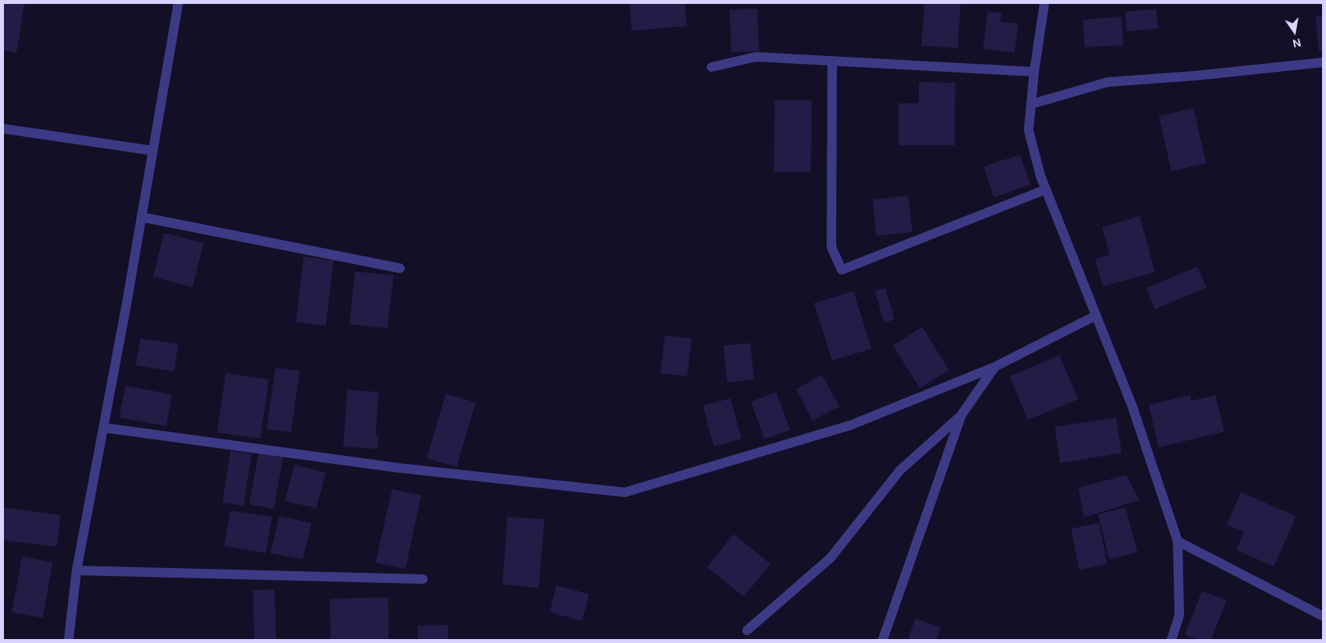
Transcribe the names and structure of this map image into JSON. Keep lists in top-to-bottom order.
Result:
{
  "north": "bottom"
}
